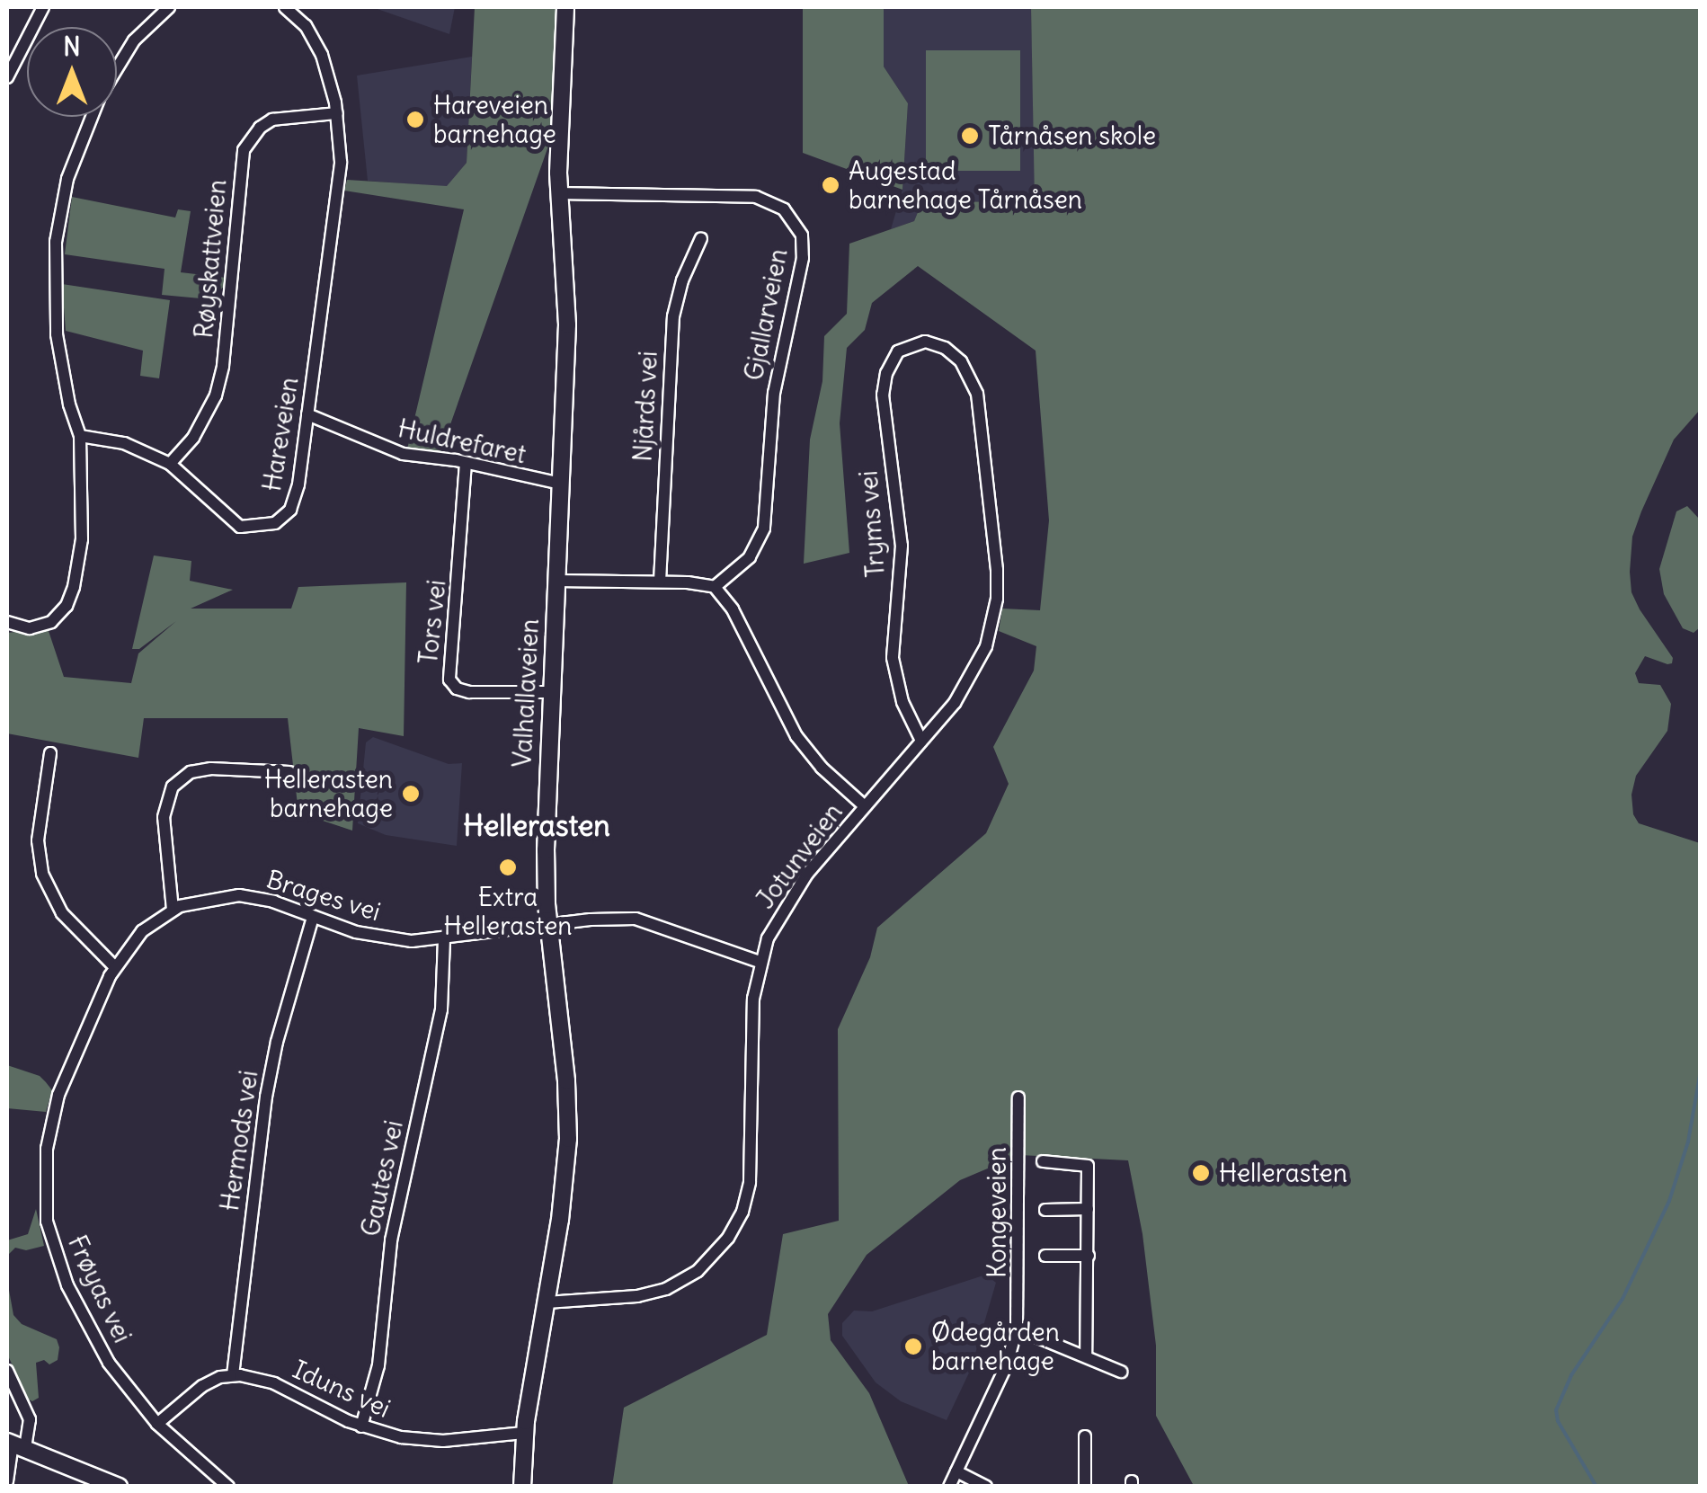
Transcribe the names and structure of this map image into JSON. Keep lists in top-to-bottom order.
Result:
{
  "streets": {
    "street": [
      "Røyskattveien",
      "Gjallarveien",
      "Njårds vei",
      "Hareveien",
      "Huldrefaret",
      "Tryms vei",
      "Tors vei",
      "Valhallaveien",
      "Jotunveien",
      "Brages vei",
      "Hermods vei",
      "Gautes vei",
      "Kongeveien",
      "Frøyas vei",
      "Iduns vei"
    ]
  },
  "crossings": [
    ["Røyskattveien", "Hareveien"],
    ["Gjallarveien", "Valhallaveien"],
    ["Hareveien", "Huldrefaret"],
    ["Huldrefaret", "Tors vei"],
    ["Huldrefaret", "Valhallaveien"],
    ["Tryms vei", "Jotunveien"],
    ["Tors vei", "Valhallaveien"],
    ["Valhallaveien", "Jotunveien"],
    ["Valhallaveien", "Brages vei"],
    ["Valhallaveien", "Iduns vei"],
    ["Jotunveien", "Brages vei"],
    ["Brages vei", "Hermods vei"],
    ["Brages vei", "Gautes vei"],
    ["Brages vei", "Frøyas vei"],
    ["Hermods vei", "Iduns vei"],
    ["Gautes vei", "Iduns vei"]
  ],
  "districts": ["Hellerasten"],
  "places": [
    "Hareveien barnehage",
    "Tårnåsen skole",
    "Augestad barnehage Tårnåsen",
    "Hellerasten barnehage",
    "Extra Hellerasten",
    "Hellerasten",
    "Ødegården barnehage"
  ],
  "north": "top"
}
